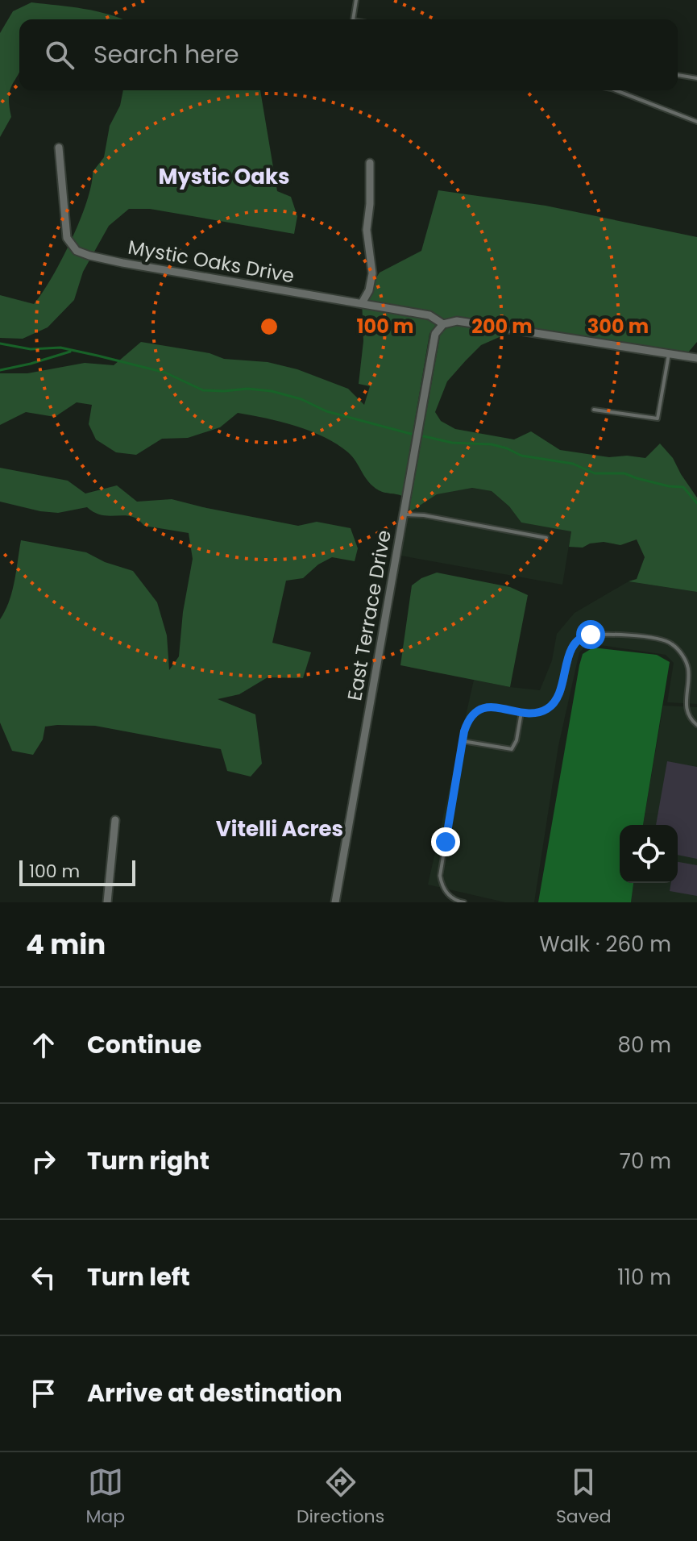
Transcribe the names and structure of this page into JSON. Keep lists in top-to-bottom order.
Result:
{
  "streets": {
    "street": ["Mystic Oaks Drive", "East Terrace Drive"]
  },
  "crossings": [
    ["Mystic Oaks Drive", "East Terrace Drive"]
  ],
  "districts": ["Mystic Oaks", "Vitelli Acres"],
  "scale_bar": "100 m",
  "page": {
    "search": "Search here",
    "scale": "100 m",
    "heading": ["4 min", "Walk · 260 m"],
    "list": [
      ["Continue", "80 m"],
      ["Turn right", "70 m"],
      ["Turn left", "110 m"],
      "Arrive at destination"
    ],
    "nav": ["Map", "Directions", "Saved"]
  },
  "rings": ["100 m", "200 m", "300 m"]
}
